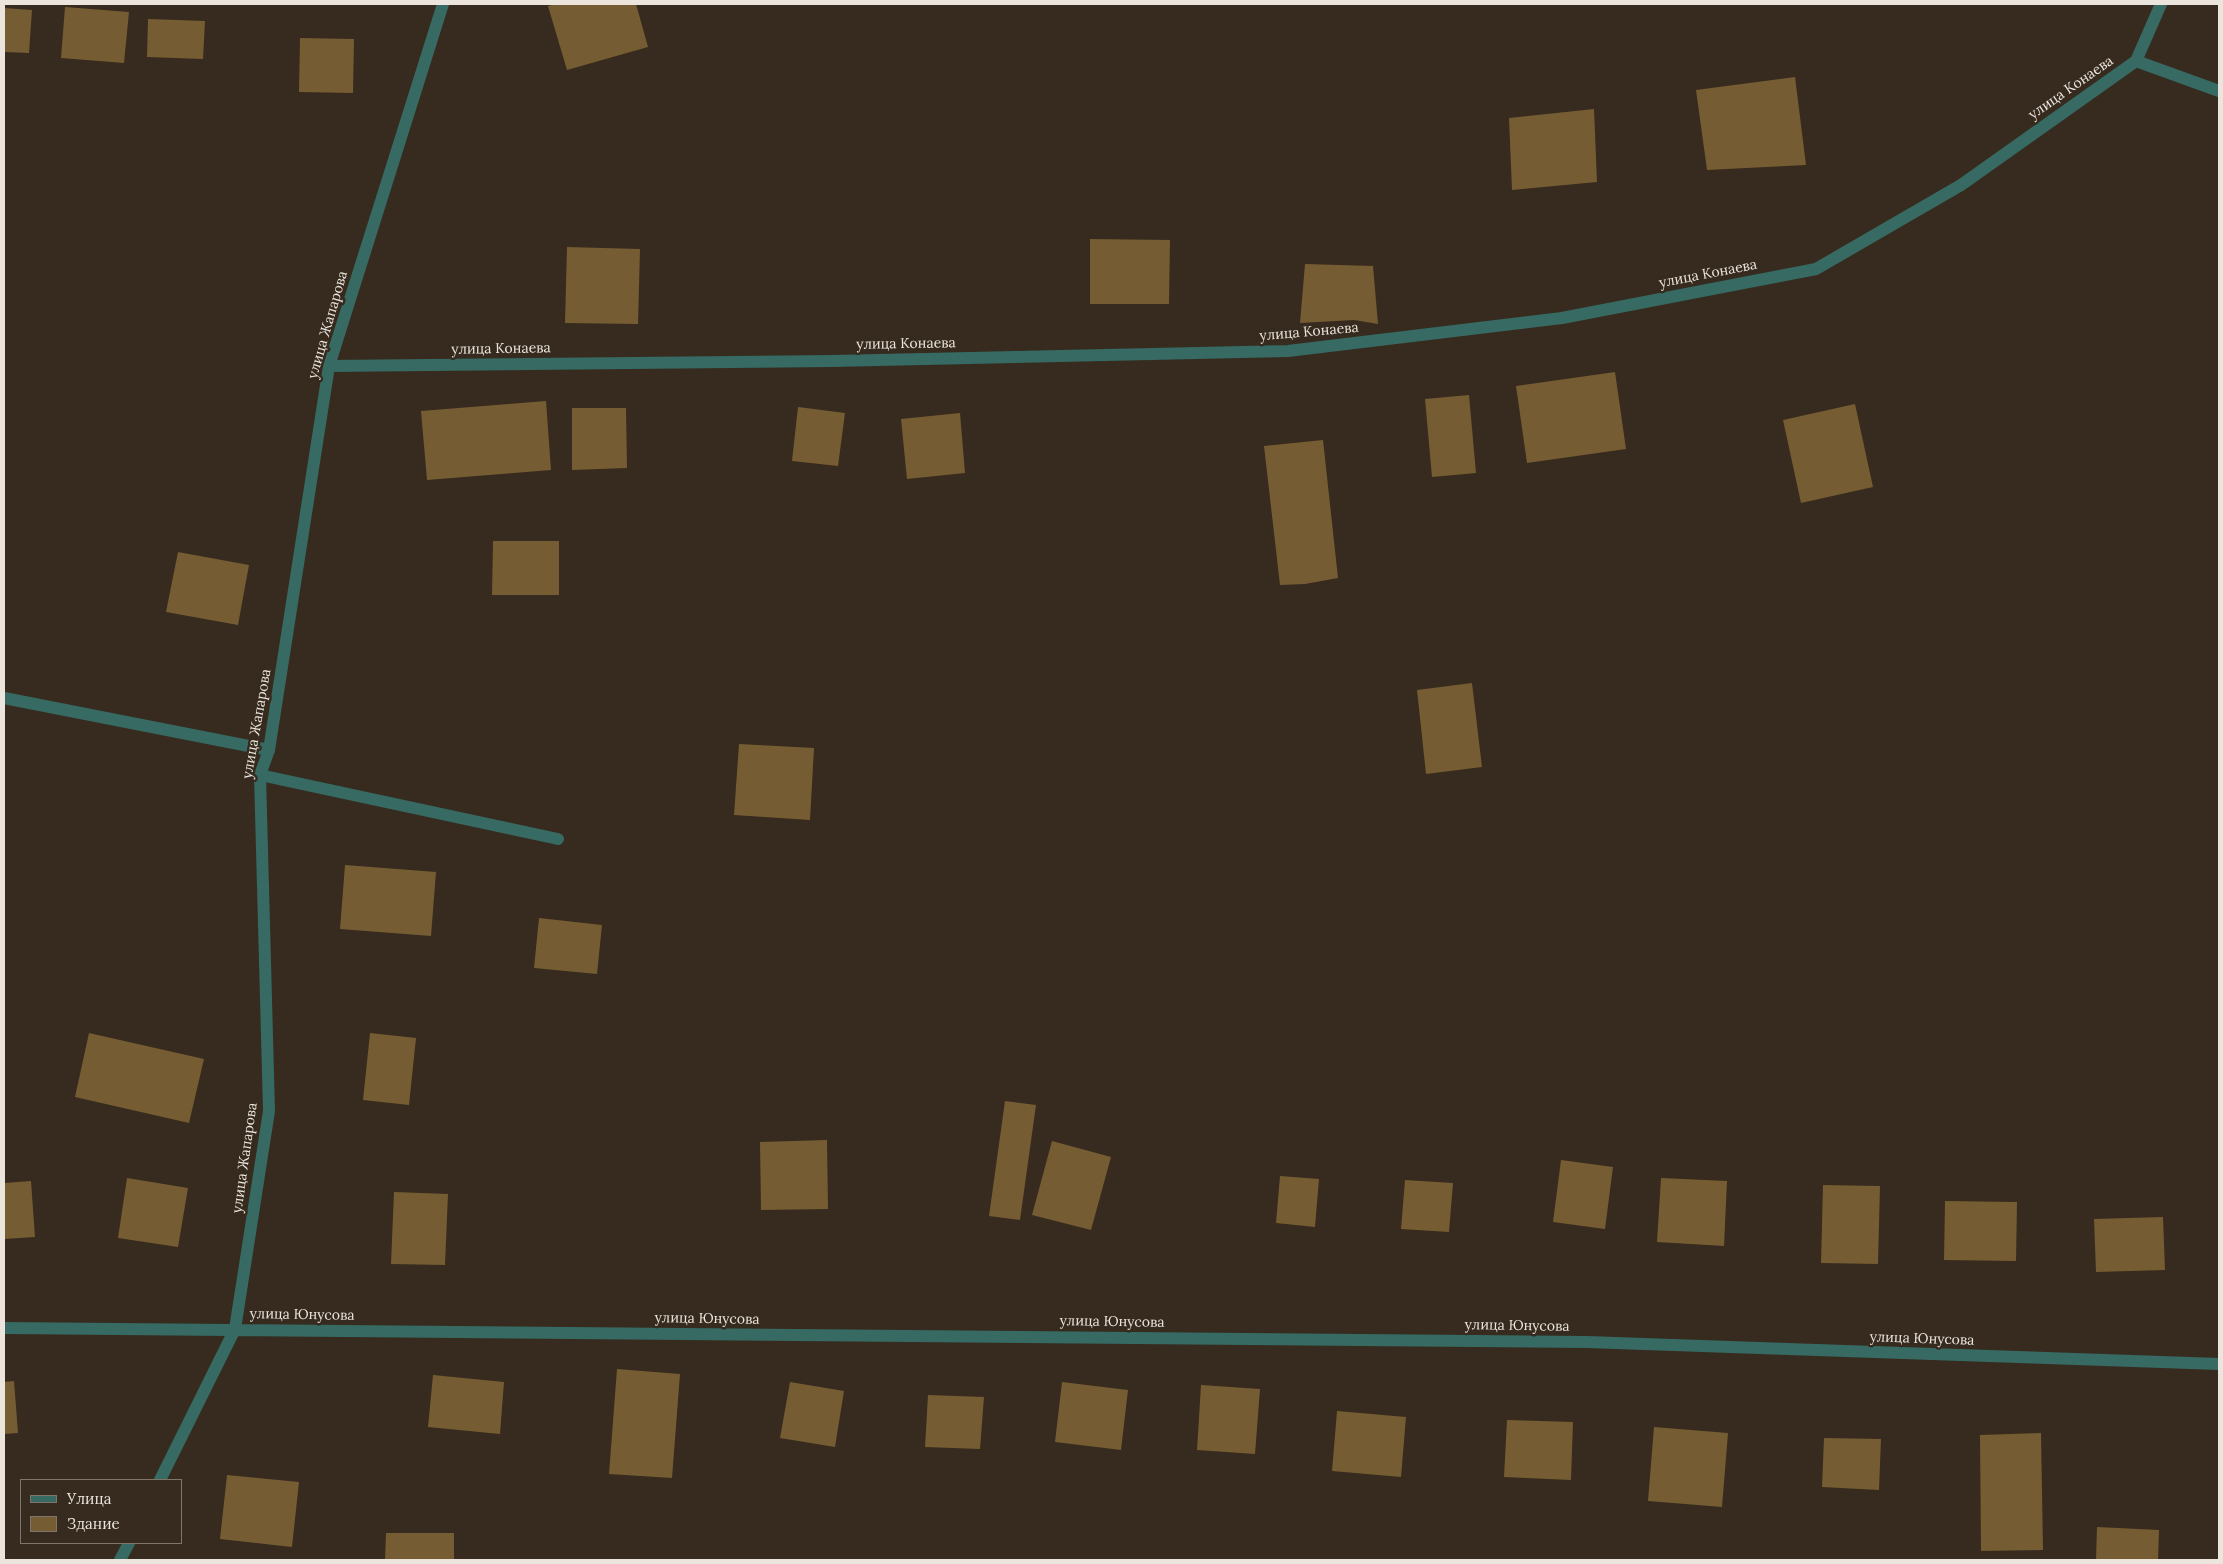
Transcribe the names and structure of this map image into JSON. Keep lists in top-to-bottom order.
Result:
{
  "streets": {
    "street": ["улица Конаева", "улица Жапарова", "улица Юнусова"]
  },
  "crossings": [
    ["улица Конаева", "улица Жапарова"],
    ["улица Жапарова", "улица Юнусова"]
  ],
  "legend": ["Улица", "Здание"]
}
